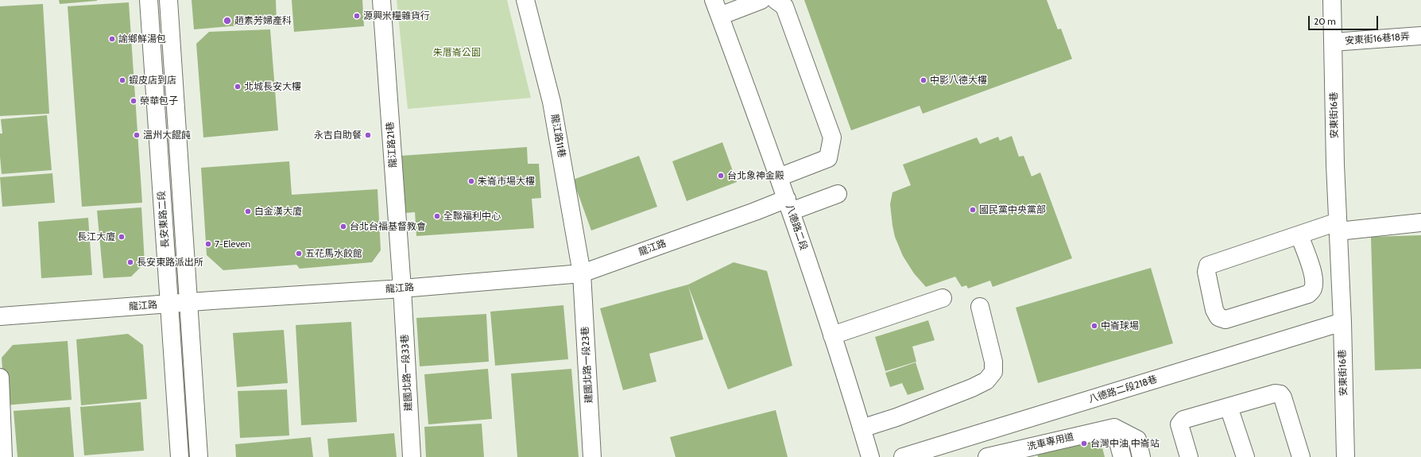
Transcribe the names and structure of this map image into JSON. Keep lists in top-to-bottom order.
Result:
{
  "streets": {
    "street": [
      "安東街16巷18弄",
      "安東街16巷",
      "龍江路11巷",
      "龍江路21巷",
      "長安東路二段",
      "八德路二段",
      "龍江路",
      "建國北路一段23巷",
      "建國北路一段33巷",
      "八德路二段218巷",
      "洗車專用道"
    ]
  },
  "crossings": [
    ["安東街16巷18弄", "安東街16巷"],
    ["安東街16巷", "八德路二段218巷"],
    ["龍江路11巷", "龍江路"],
    ["龍江路11巷", "建國北路一段23巷"],
    ["龍江路21巷", "龍江路"],
    ["龍江路21巷", "建國北路一段33巷"],
    ["長安東路二段", "龍江路"],
    ["八德路二段", "龍江路"],
    ["龍江路", "建國北路一段23巷"],
    ["龍江路", "建國北路一段33巷"]
  ],
  "parks": ["朱厝崙公園"],
  "places": [
    "源興米糧雜貨行",
    "趙素芳婦產科",
    "諭鄉鮮湯包",
    "蝦皮店到店",
    "中影八德大樓",
    "北城長安大樓",
    "榮華包子",
    "溫州大餛飩",
    "永吉自助餐",
    "台北象神金殿",
    "朱崙市場大樓",
    "國民黨中央黨部",
    "白金漢大廈",
    "全聯福利中心",
    "台北台福基督教會",
    "長江大廈",
    "7-Eleven",
    "五花馬水餃館",
    "長安東路派出所",
    "中崙球場",
    "台灣中油 中崙站"
  ],
  "scale_bar": "20 m"
}
